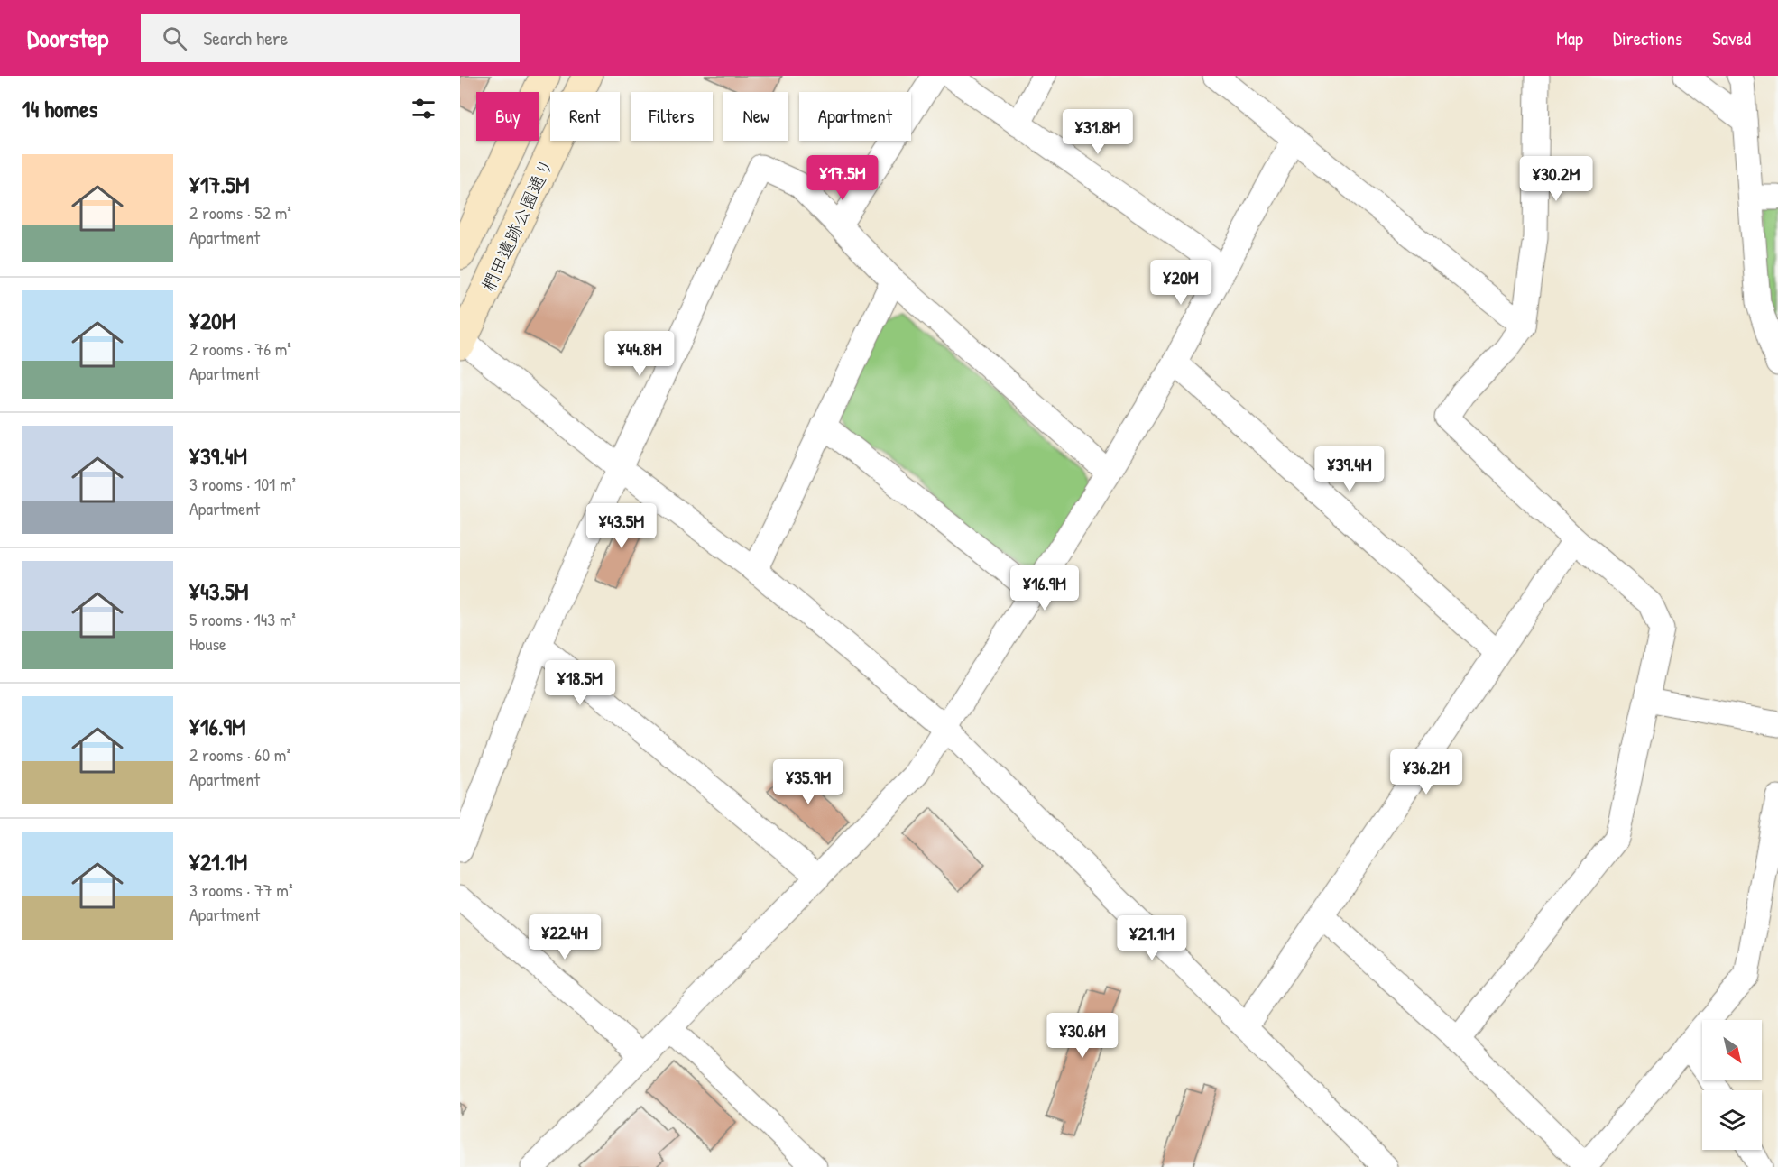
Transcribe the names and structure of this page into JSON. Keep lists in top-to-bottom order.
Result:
{
  "streets": {
    "street": ["椚田遺跡公園通り"]
  },
  "north": "bottom right",
  "page": {
    "header": "Doorstep",
    "search": "Search here",
    "nav": ["Map", "Directions", "Saved"],
    "heading": "14 homes",
    "chip": [
      "Buy",
      "Rent",
      "Filters",
      "New",
      "Apartment"
    ],
    "price": [
      "¥31.8M",
      "¥17.5M",
      "¥30.2M",
      "¥20M",
      "¥44.8M",
      "¥39.4M",
      "¥43.5M",
      "¥16.9M",
      "¥18.5M",
      "¥36.2M",
      "¥35.9M",
      "¥22.4M",
      "¥21.1M",
      "¥30.6M"
    ],
    "list": [
      {
        "name": "¥17.5M",
        "note": "2 rooms · 52 m² · Apartment"
      },
      {
        "name": "¥20M",
        "note": "2 rooms · 76 m² · Apartment"
      },
      {
        "name": "¥39.4M",
        "note": "3 rooms · 101 m² · Apartment"
      },
      {
        "name": "¥43.5M",
        "note": "5 rooms · 143 m² · House"
      },
      {
        "name": "¥16.9M",
        "note": "2 rooms · 60 m² · Apartment"
      },
      {
        "name": "¥21.1M",
        "note": "3 rooms · 77 m² · Apartment"
      }
    ]
  }
}
